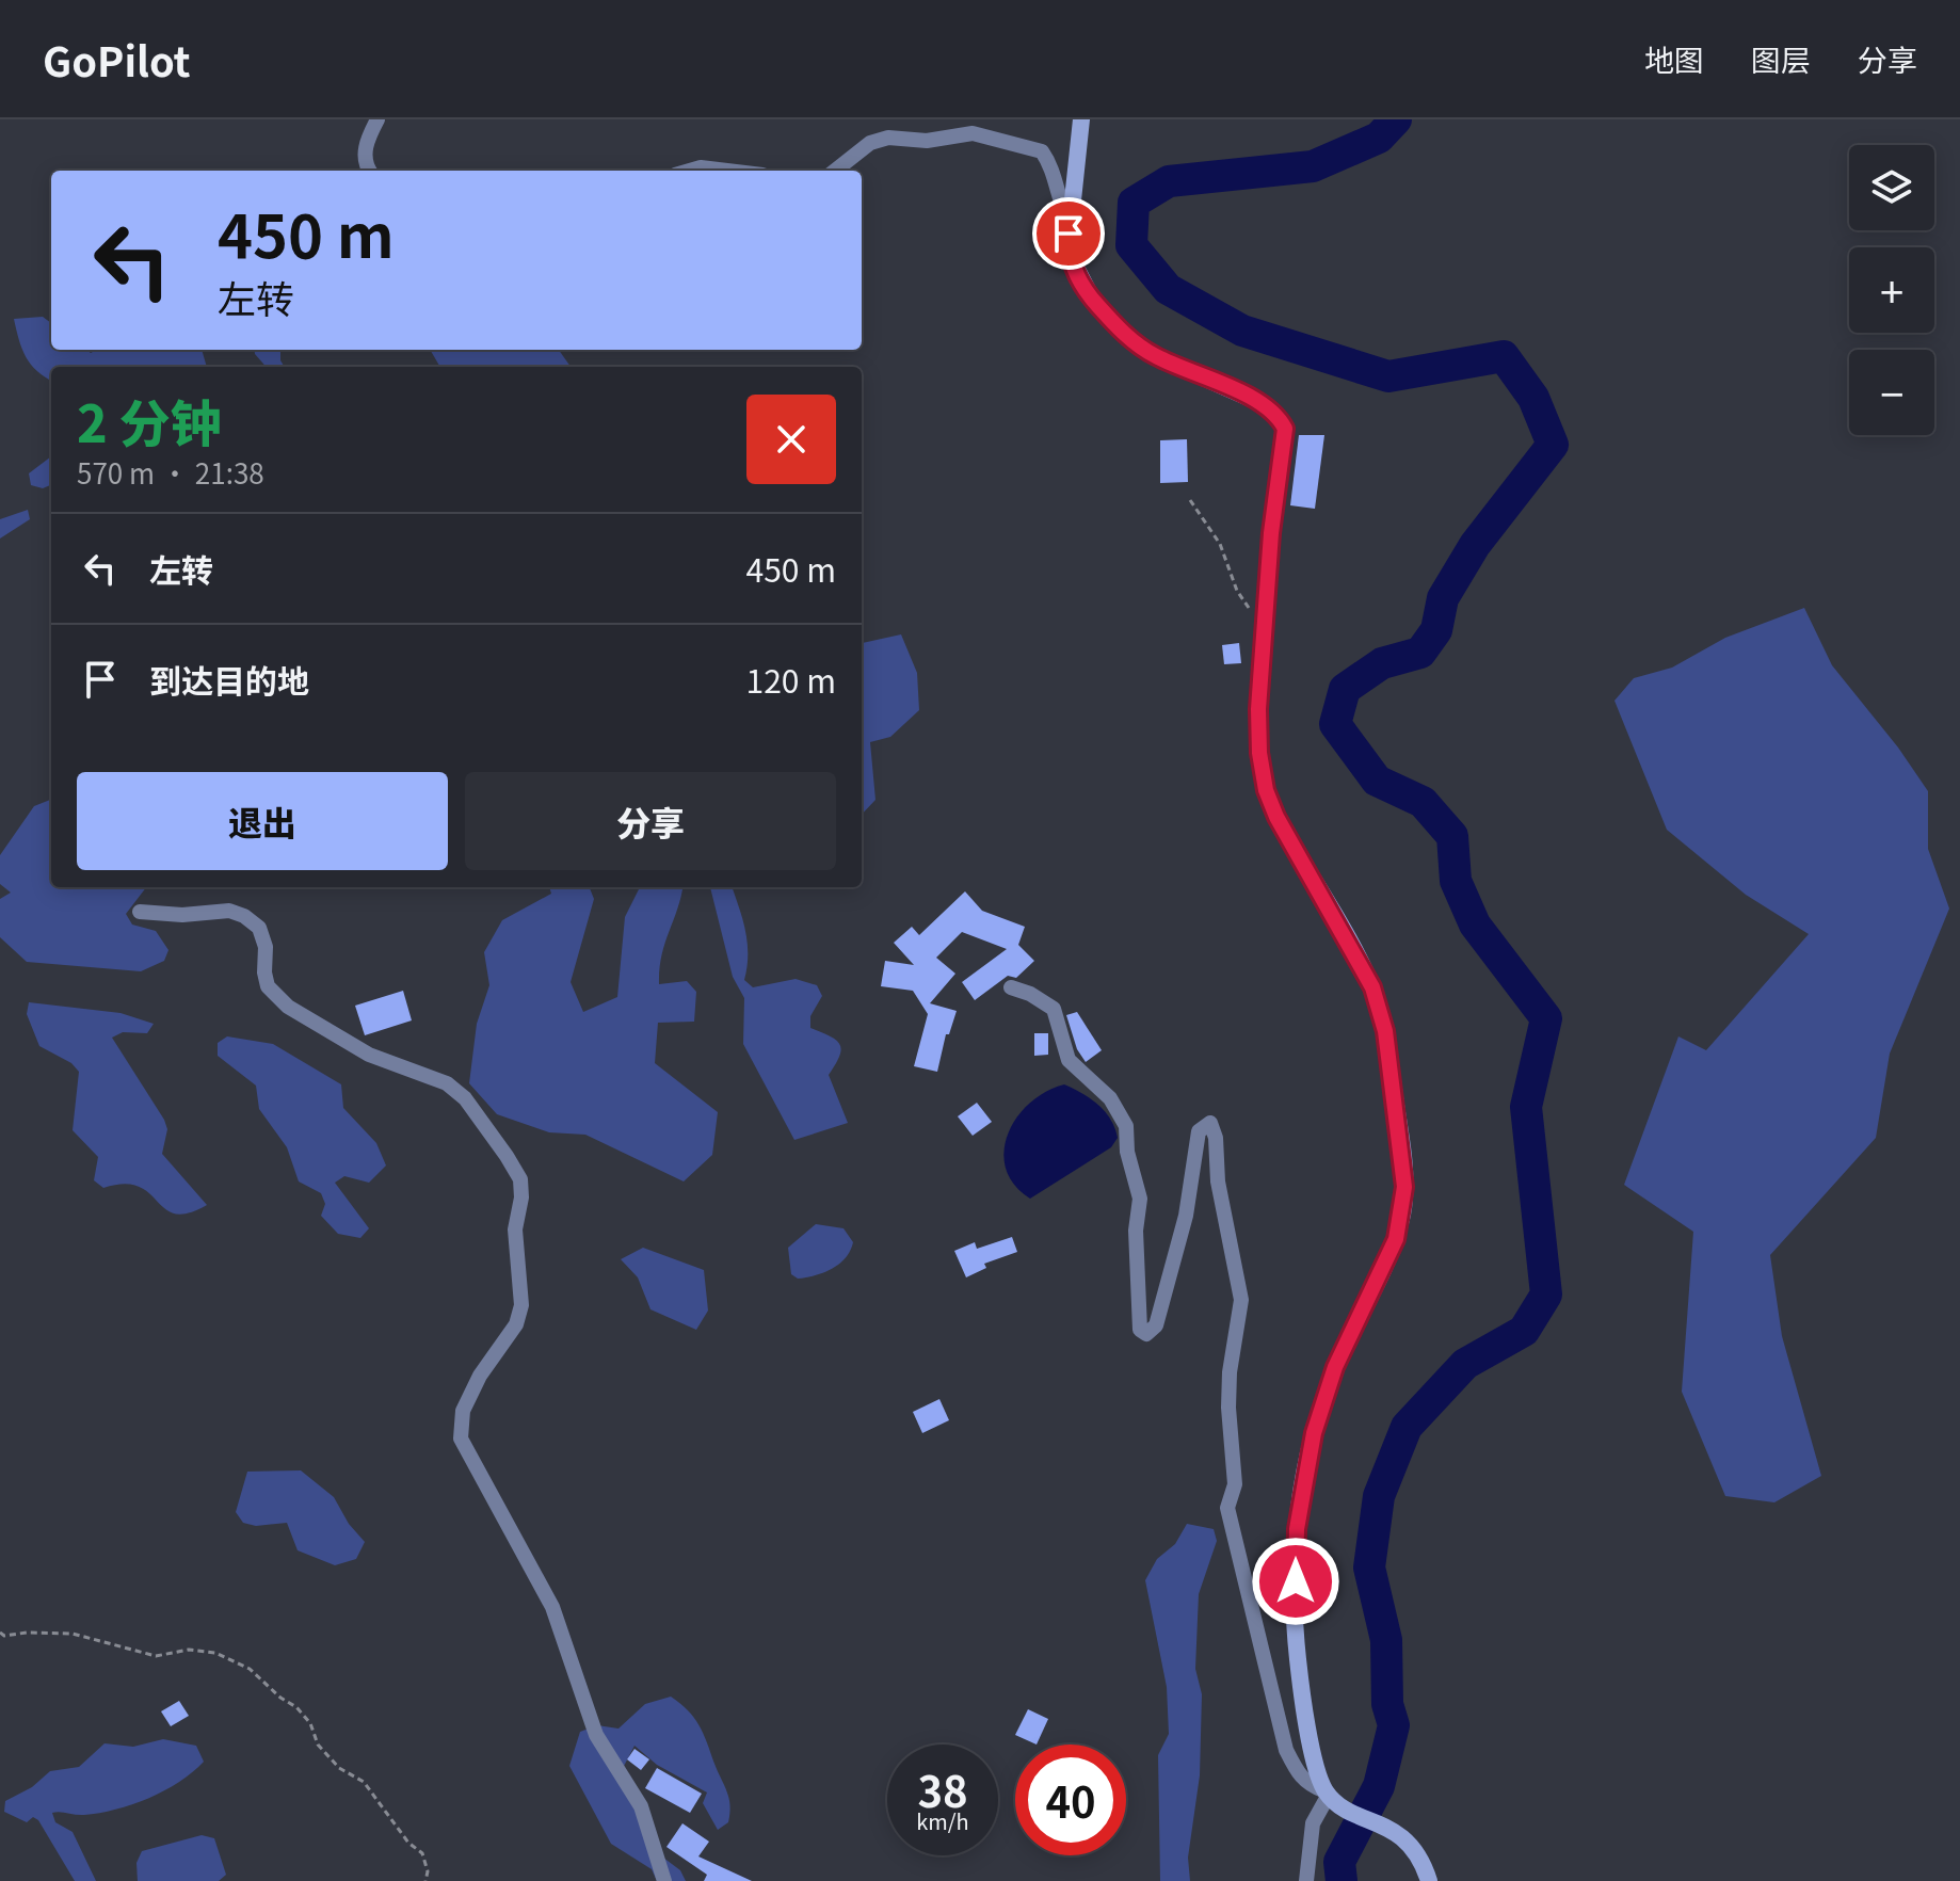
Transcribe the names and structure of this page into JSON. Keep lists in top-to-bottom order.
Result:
{
  "page": {
    "header": "GoPilot",
    "nav": ["地图", "图层", "分享"],
    "map_buttons": ["+", "−"],
    "turn": ["450 m", "左转"],
    "heading": ["2 分钟", "570 m · 21:38"],
    "list": [
      {
        "name": "左转",
        "value": "450 m"
      },
      {
        "name": "到达目的地",
        "value": "120 m"
      }
    ],
    "buttons": ["退出", "分享"],
    "speed": "38 km/h",
    "limit": "40"
  }
}
